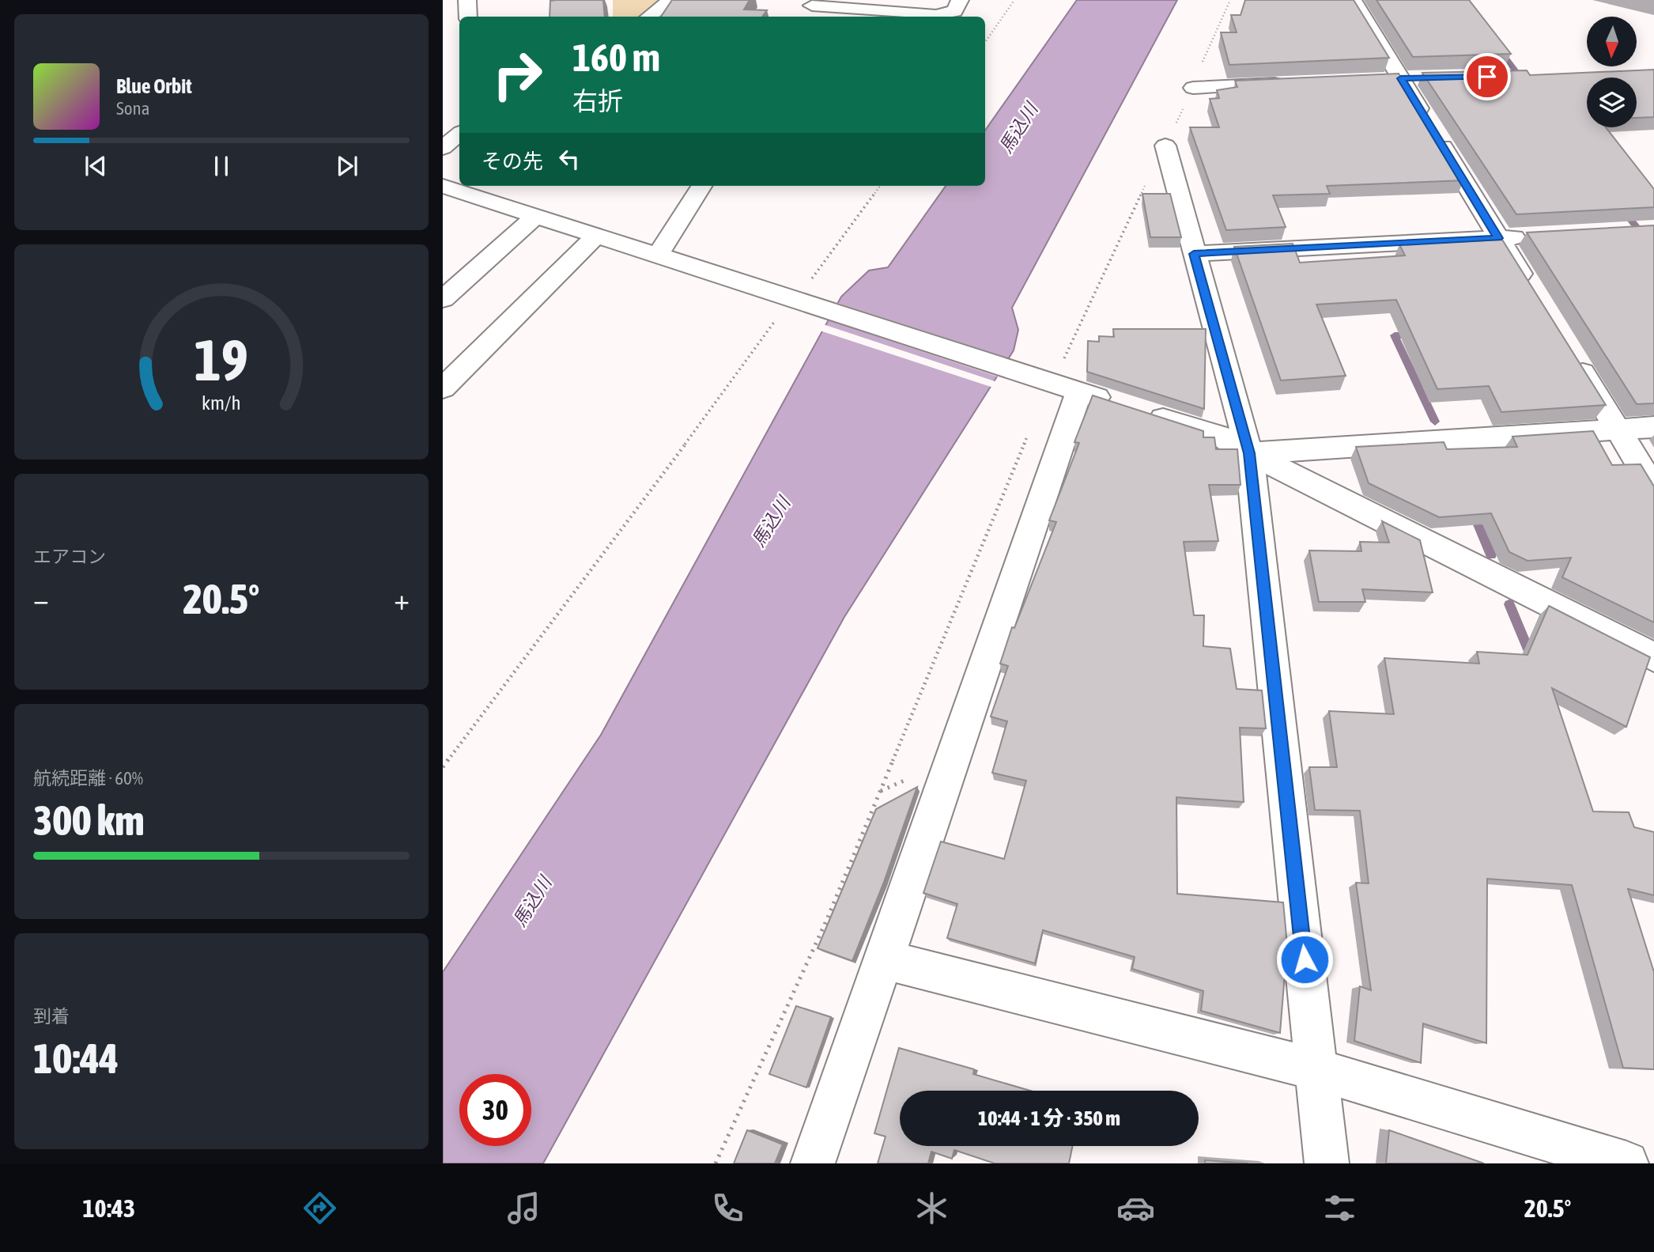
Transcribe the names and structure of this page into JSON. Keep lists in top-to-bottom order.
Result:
{
  "water": ["馬込川"],
  "north": "bottom",
  "page": {
    "turn": ["160 m", "右折"],
    "song": ["Blue Orbit", "Sona"],
    "then": "その先",
    "tile": [
      "エアコン",
      ["航続距離 · 60%", "300 km"],
      ["到着", "10:44"]
    ],
    "heat": ["−", "20.5°", "+"],
    "limit": "30",
    "trip": "10:44 · 1 分 · 350 m",
    "tabs": ["10:43", "20.5°"],
    "gauge": ["19", "km/h"]
  }
}
